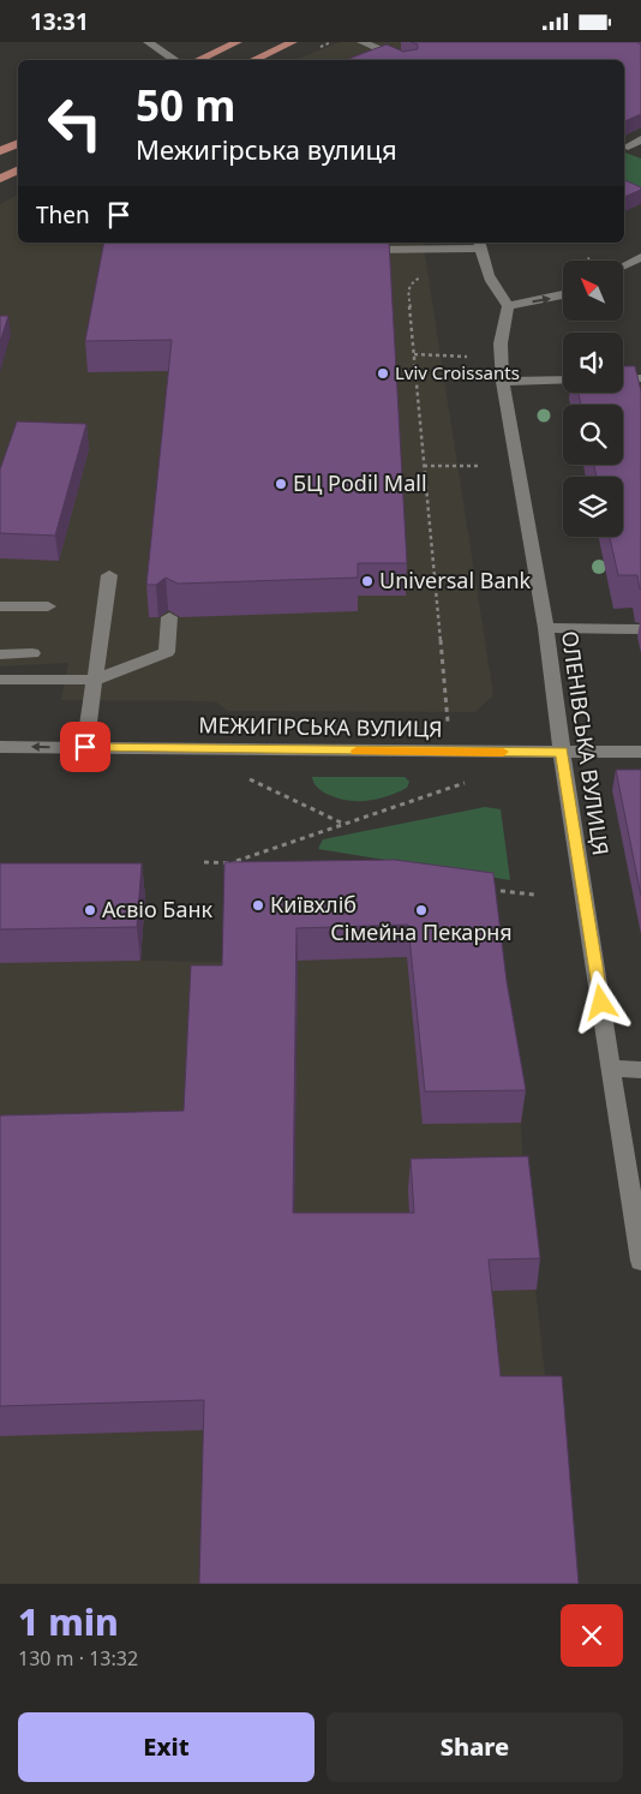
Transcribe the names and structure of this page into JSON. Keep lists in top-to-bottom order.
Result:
{
  "streets": {
    "street": ["МЕЖИГІРСЬКА ВУЛИЦЯ", "ОЛЕНІВСЬКА ВУЛИЦЯ"]
  },
  "crossings": [
    ["МЕЖИГІРСЬКА ВУЛИЦЯ", "ОЛЕНІВСЬКА ВУЛИЦЯ"]
  ],
  "places": [
    "Lviv Croissants",
    "БЦ Podil Mall",
    "Universal Bank",
    "Київхліб",
    "Асвіо Банк",
    "Сімейна Пекарня"
  ],
  "north": "top left",
  "page": {
    "status": "13:31",
    "turn": ["50 m", "Межигірська вулиця"],
    "then": "Then",
    "heading": ["1 min", "130 m · 13:32"],
    "buttons": ["Exit", "Share"]
  }
}
